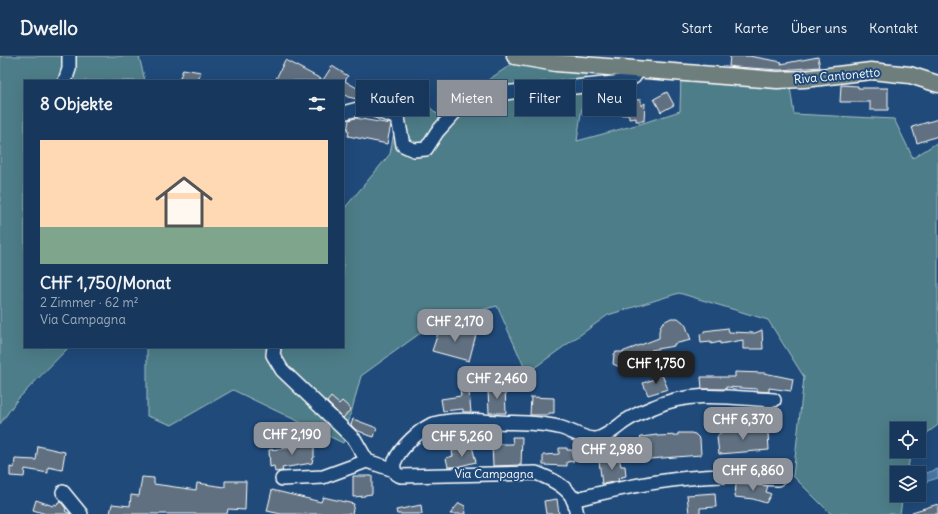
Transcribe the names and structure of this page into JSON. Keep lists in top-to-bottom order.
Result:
{
  "streets": {
    "main road": ["Riva Cantonetto"],
    "street": ["Via Campagna"]
  },
  "page": {
    "header": "Dwello",
    "nav": [
      "Start",
      "Karte",
      "Über uns",
      "Kontakt"
    ],
    "chip": [
      "Kaufen",
      "Mieten",
      "Filter",
      "Neu"
    ],
    "heading": "8 Objekte",
    "list": [
      {
        "name": "CHF 1,750/Monat",
        "note": "2 Zimmer · 62 m² · Via Campagna"
      }
    ],
    "price": [
      "CHF 2,170",
      "CHF 1,750",
      "CHF 2,460",
      "CHF 6,370",
      "CHF 2,190",
      "CHF 5,260",
      "CHF 2,980",
      "CHF 6,860"
    ]
  }
}
